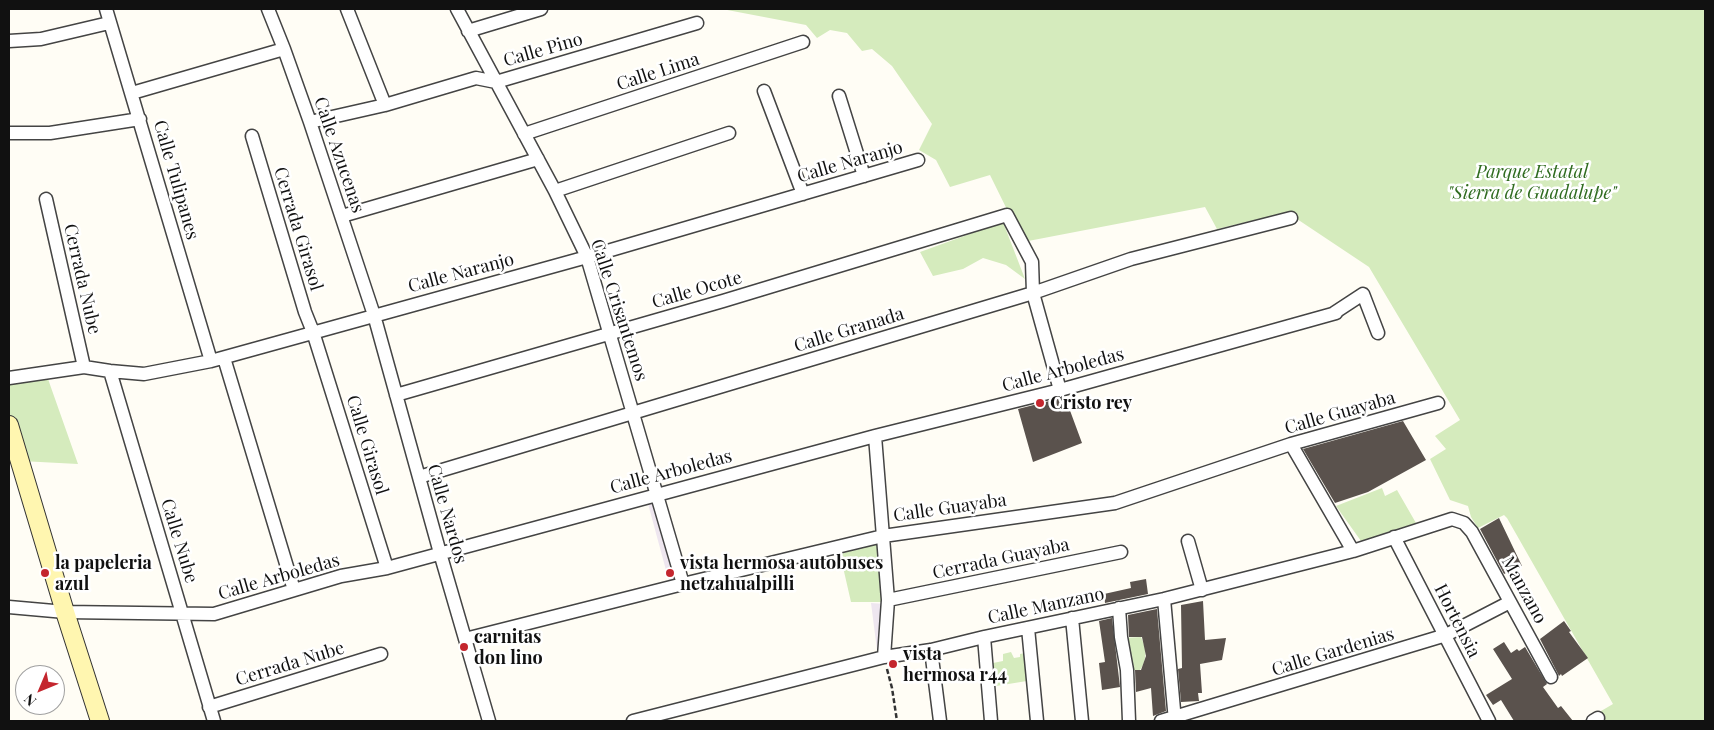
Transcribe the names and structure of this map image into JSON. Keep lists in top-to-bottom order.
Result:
{
  "streets": {
    "street": [
      "Calle Pino",
      "Calle Lima",
      "Calle Azucenas",
      "Calle Naranjo",
      "Calle Tulipanes",
      "Cerrada Girasol",
      "Cerrada Nube",
      "Calle Ocote",
      "Calle Crisantemos",
      "Calle Granada",
      "Calle Arboledas",
      "Calle Guayaba",
      "Calle Girasol",
      "Calle Nardos",
      "Calle Nube",
      "Cerrada Guayaba",
      "Manzano",
      "Calle Manzano",
      "Hortensia",
      "Calle Gardenias"
    ]
  },
  "crossings": [
    ["Calle Pino", "Calle Azucenas"],
    ["Calle Pino", "Calle Crisantemos"],
    ["Calle Lima", "Calle Crisantemos"],
    ["Calle Azucenas", "Calle Naranjo"],
    ["Calle Azucenas", "Calle Nardos"],
    ["Calle Naranjo", "Calle Tulipanes"],
    ["Calle Naranjo", "Cerrada Girasol"],
    ["Calle Naranjo", "Cerrada Nube"],
    ["Calle Naranjo", "Calle Crisantemos"],
    ["Calle Naranjo", "Calle Girasol"],
    ["Calle Naranjo", "Calle Nardos"],
    ["Calle Naranjo", "Calle Nube"],
    ["Calle Tulipanes", "Calle Arboledas"],
    ["Cerrada Girasol", "Calle Girasol"],
    ["Cerrada Nube", "Calle Nube"],
    ["Calle Ocote", "Calle Crisantemos"],
    ["Calle Ocote", "Calle Granada"],
    ["Calle Ocote", "Calle Nardos"],
    ["Calle Crisantemos", "Calle Granada"],
    ["Calle Crisantemos", "Calle Arboledas"],
    ["Calle Crisantemos", "Calle Guayaba"],
    ["Calle Granada", "Calle Nardos"],
    ["Calle Arboledas", "Calle Girasol"],
    ["Calle Arboledas", "Calle Nardos"],
    ["Calle Arboledas", "Calle Nube"],
    ["Calle Guayaba", "Calle Nardos"],
    ["Manzano", "Calle Manzano"],
    ["Manzano", "Calle Gardenias"],
    ["Calle Manzano", "Hortensia"],
    ["Hortensia", "Calle Gardenias"]
  ],
  "parks": ["Parque Estatal \"Sierra de Guadalupe\""],
  "places": [
    "Cristo rey",
    "la papeleria azul",
    "vista hermosa autobuses netzahualpilli",
    "carnitas don lino",
    "vista hermosa r44"
  ],
  "north": "bottom left"
}
